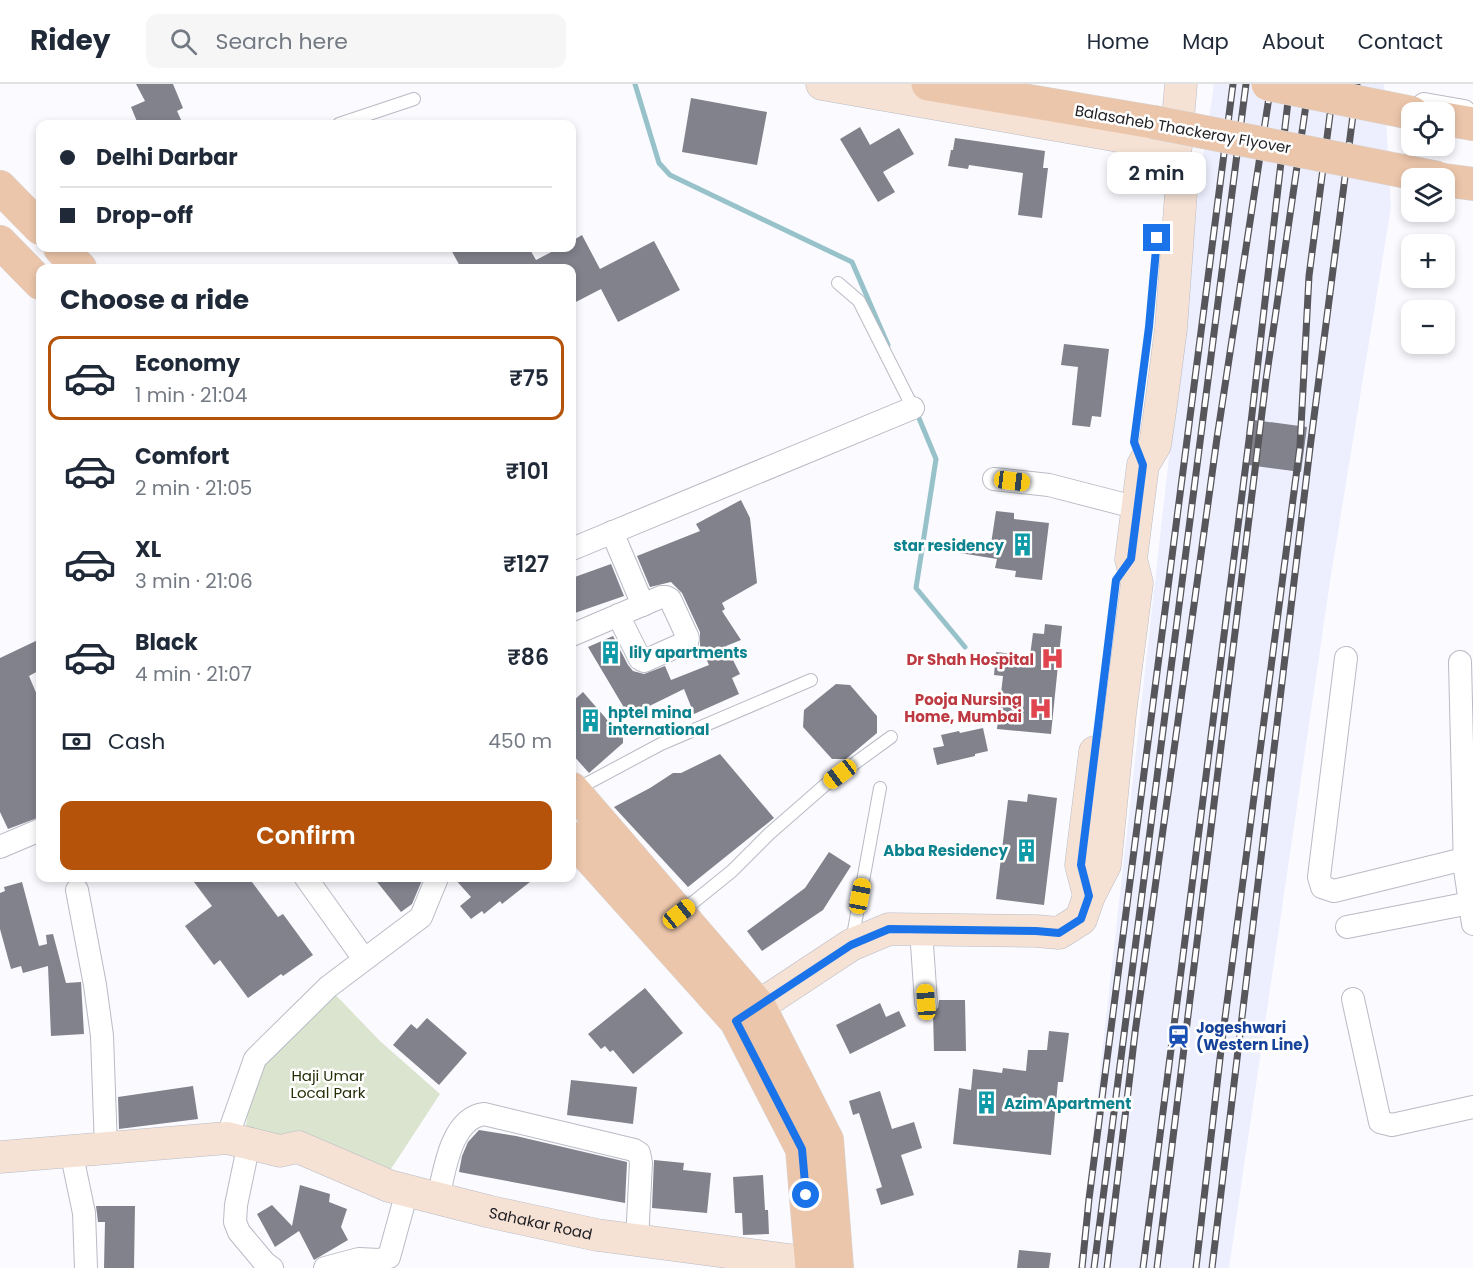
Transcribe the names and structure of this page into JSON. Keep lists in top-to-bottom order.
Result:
{
  "streets": {
    "main road": ["Balasaheb Thackeray Flyover"],
    "street": ["Sahakar Road"]
  },
  "parks": ["Haji Umar Local Park"],
  "places": {
    "building": [
      "star residency",
      "lily apartments",
      "hptel mina international",
      "Abba Residency",
      "Azim Apartment"
    ],
    "hospital": ["Dr Shah Hospital", "Pooja Nursing Home, Mumbai"],
    "station": ["Jogeshwari (Western Line)"]
  },
  "page": {
    "header": "Ridey",
    "search": "Search here",
    "nav": [
      "Home",
      "Map",
      "About",
      "Contact"
    ],
    "map_buttons": ["+", "−"],
    "banner": ["Delhi Darbar", "Drop-off"],
    "bubble": "2 min",
    "heading": "Choose a ride",
    "list": [
      {
        "name": "Economy",
        "note": "1 min · 21:04",
        "value": "₹75"
      },
      {
        "name": "Comfort",
        "note": "2 min · 21:05",
        "value": "₹101"
      },
      {
        "name": "XL",
        "note": "3 min · 21:06",
        "value": "₹127"
      },
      {
        "name": "Black",
        "note": "4 min · 21:07",
        "value": "₹86"
      }
    ],
    "pay": ["Cash", "450 m"],
    "buttons": "Confirm"
  }
}
